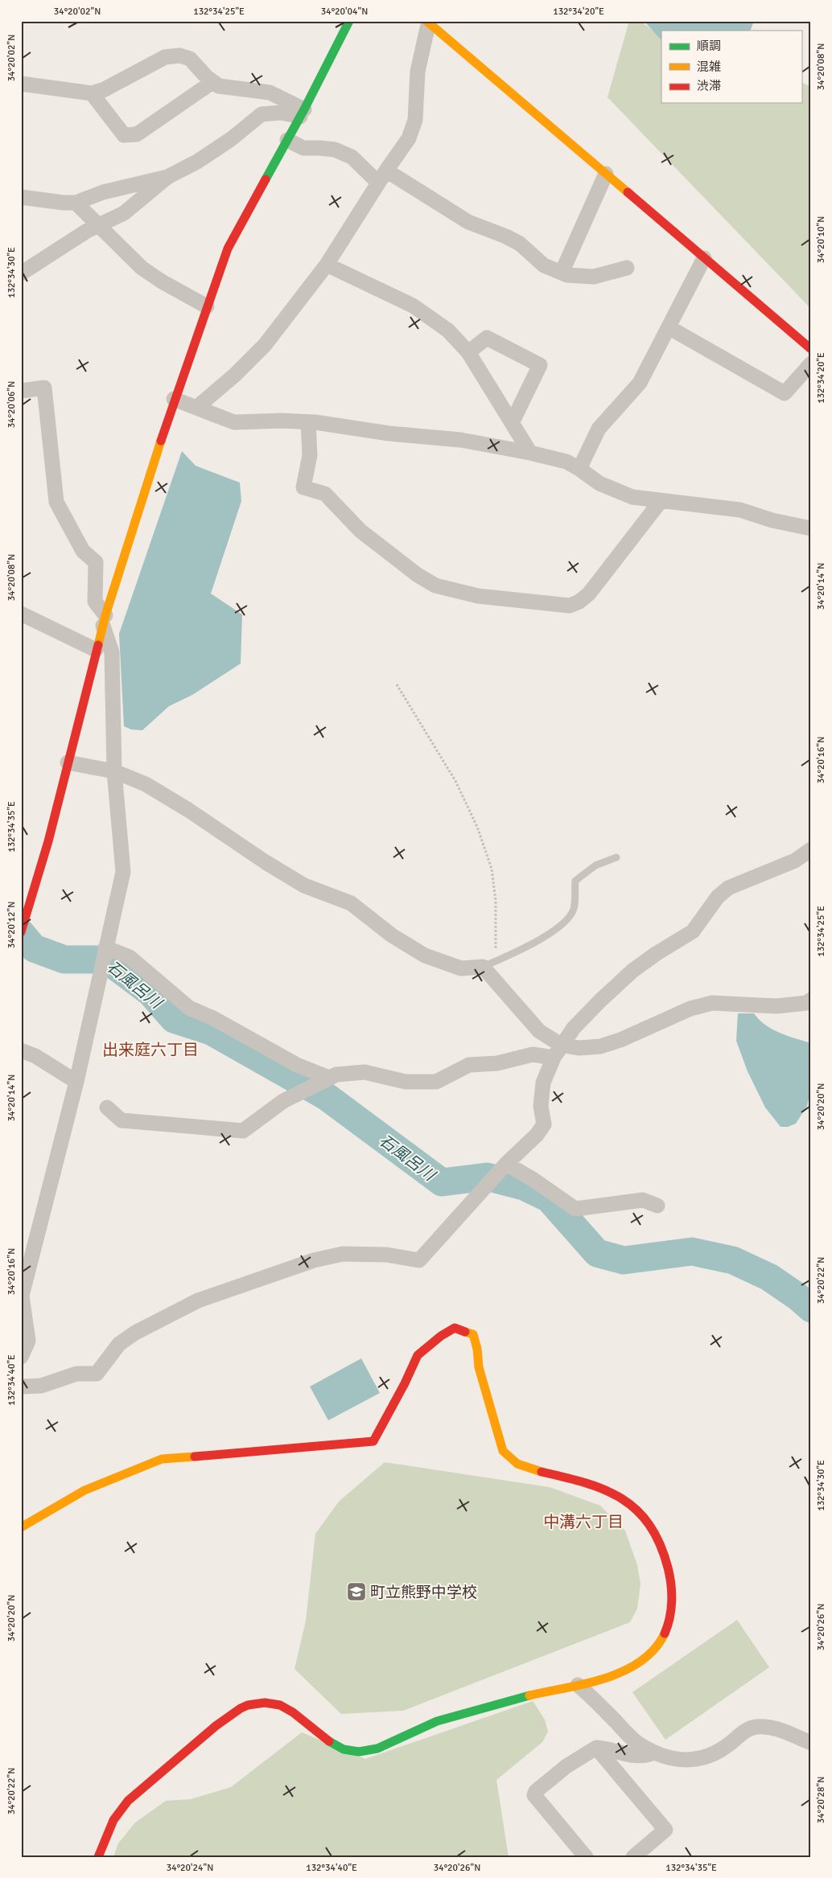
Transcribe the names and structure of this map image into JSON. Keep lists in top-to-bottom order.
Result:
{
  "districts": ["出来庭六丁目", "中溝六丁目"],
  "water": ["石風呂川"],
  "places": {
    "school or university": ["町立熊野中学校"]
  },
  "legend": ["順調", "混雑", "渋滞"],
  "coordinates": [
    "34°20'02\"N",
    "132°34'25\"E",
    "34°20'04\"N",
    "132°34'20\"E",
    "34°20'08\"N",
    "34°20'10\"N",
    "132°34'30\"E",
    "34°20'06\"N",
    "34°20'14\"N",
    "34°20'16\"N",
    "132°34'35\"E",
    "34°20'12\"N",
    "34°20'20\"N",
    "34°20'22\"N",
    "132°34'40\"E",
    "34°20'26\"N",
    "34°20'28\"N",
    "34°20'24\"N"
  ]
}
